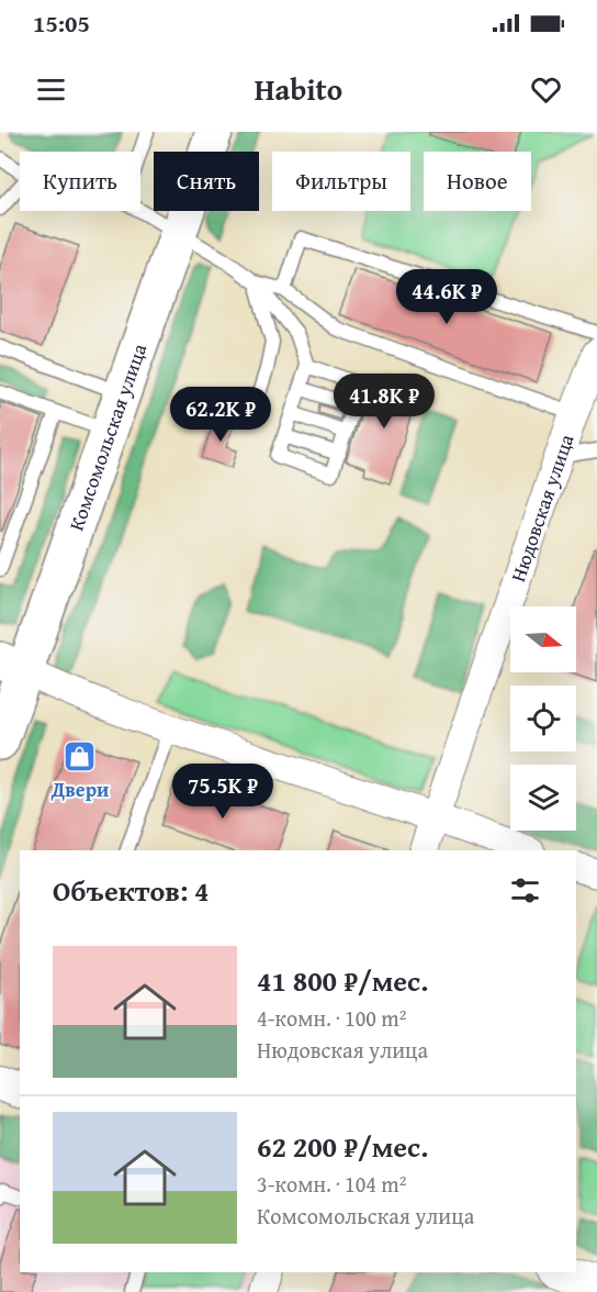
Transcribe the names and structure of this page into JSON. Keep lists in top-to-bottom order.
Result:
{
  "streets": {
    "main road": ["Комсомольская улица"],
    "street": ["Нюдовская улица"]
  },
  "places": {
    "shop": ["Двери"]
  },
  "north": "right",
  "page": {
    "status": "15:05",
    "header": "Habito",
    "chip": [
      "Купить",
      "Снять",
      "Фильтры",
      "Новое"
    ],
    "price": [
      "44.6K ₽",
      "41.8K ₽",
      "62.2K ₽",
      "75.5K ₽"
    ],
    "heading": "Объектов: 4",
    "list": [
      {
        "name": "41 800 ₽/мес.",
        "note": "4-комн. · 100 m² · Нюдовская улица"
      },
      {
        "name": "62 200 ₽/мес.",
        "note": "3-комн. · 104 m² · Комсомольская улица"
      }
    ]
  }
}
